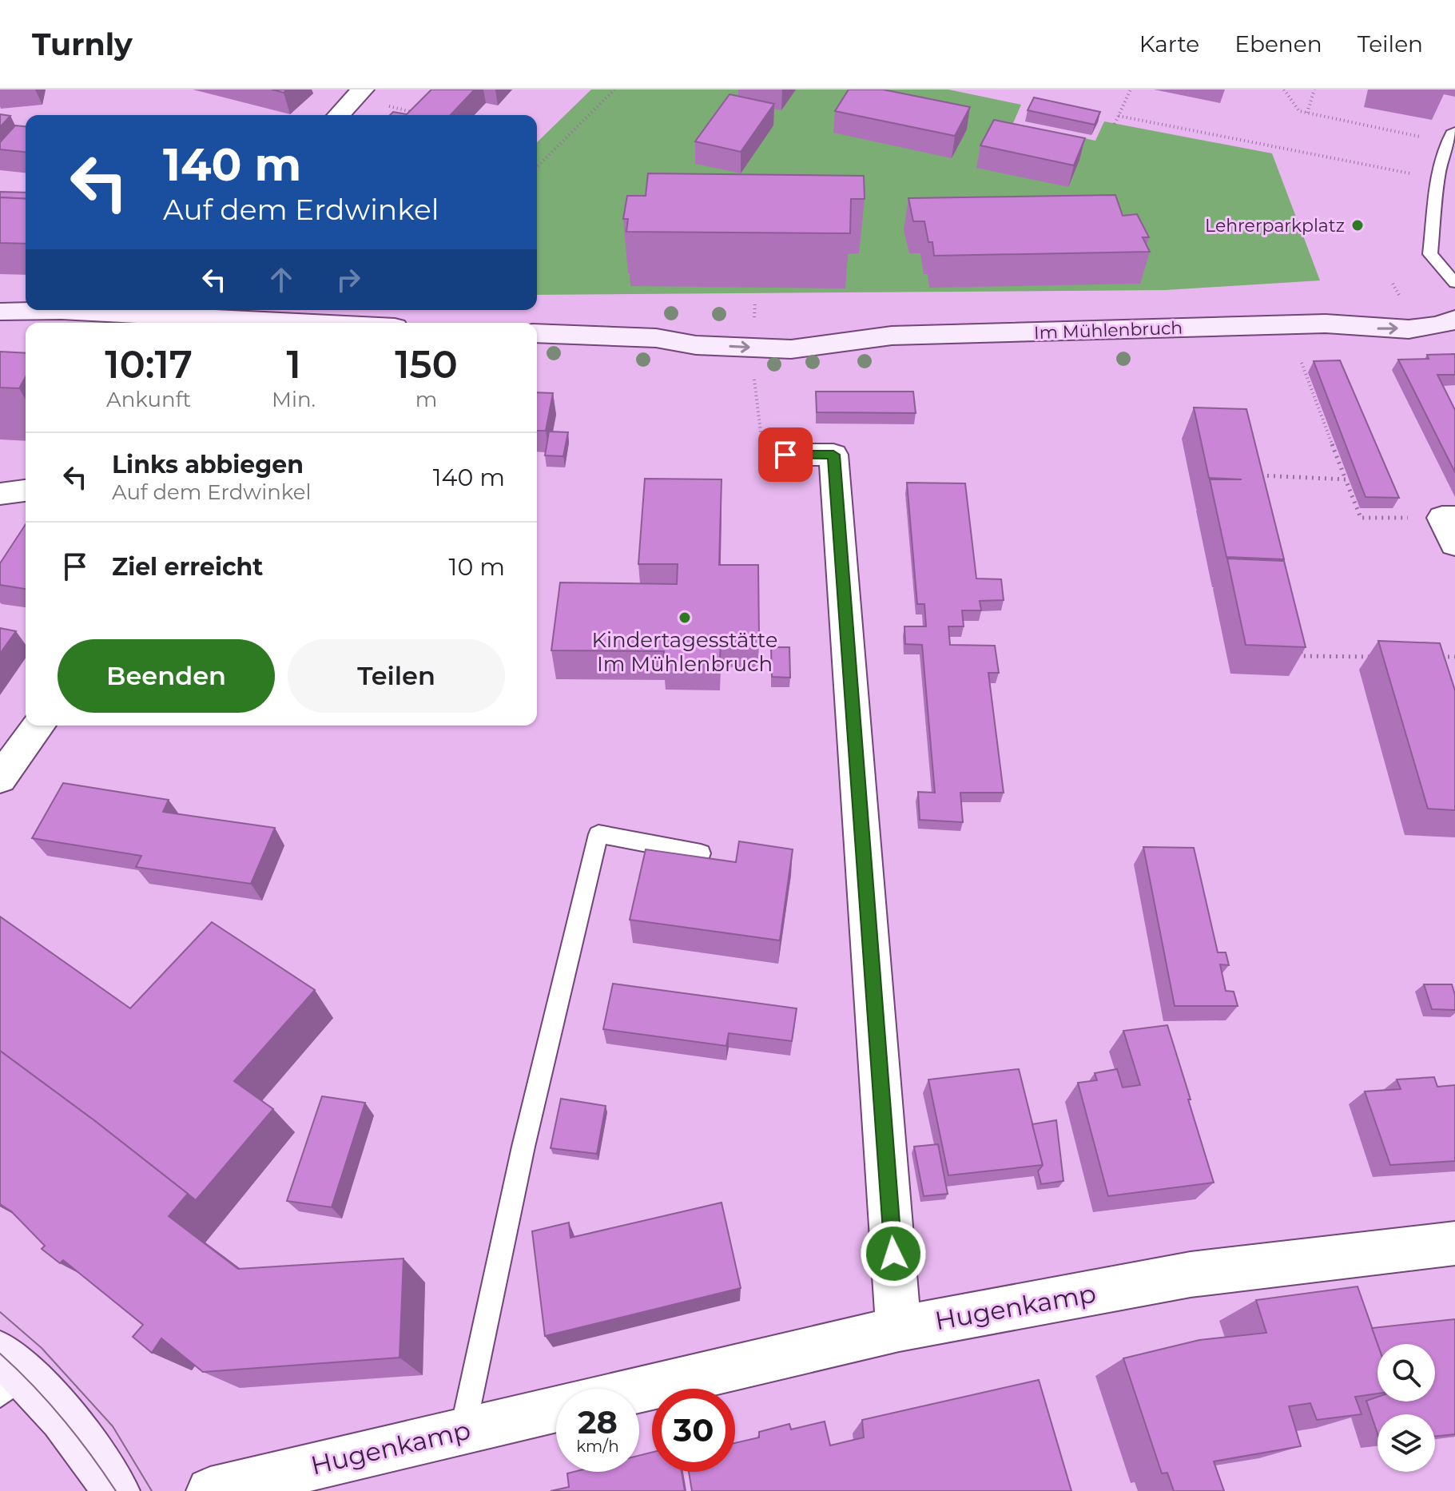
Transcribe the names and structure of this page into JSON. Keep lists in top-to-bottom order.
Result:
{
  "streets": {
    "main road": ["Im Mühlenbruch"],
    "street": ["Hugenkamp"]
  },
  "places": ["Lehrerparkplatz", "Kindertagesstätte Im Mühlenbruch"],
  "page": {
    "header": "Turnly",
    "nav": ["Karte", "Ebenen", "Teilen"],
    "turn": ["140 m", "Auf dem Erdwinkel"],
    "eta": [
      "10:17",
      "Ankunft",
      "1",
      "Min.",
      "150",
      "m"
    ],
    "list": [
      {
        "name": "Links abbiegen",
        "note": "Auf dem Erdwinkel",
        "value": "140 m"
      },
      {
        "name": "Ziel erreicht",
        "value": "10 m"
      }
    ],
    "buttons": ["Beenden", "Teilen"],
    "speed": "28 km/h",
    "limit": "30"
  }
}
